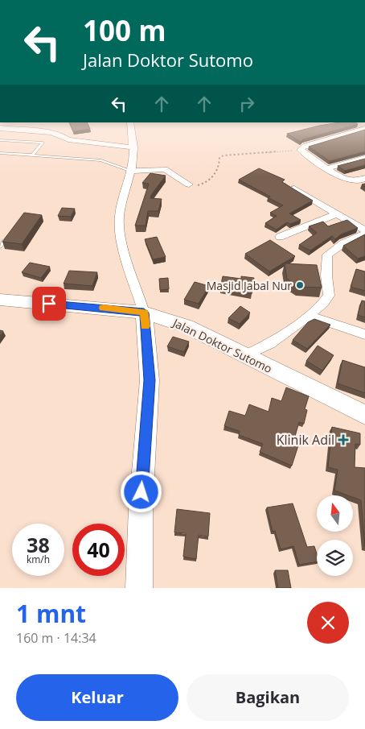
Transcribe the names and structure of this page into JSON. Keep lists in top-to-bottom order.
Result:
{
  "streets": {
    "street": ["Jalan Doktor Sutomo"]
  },
  "places": {
    "other": ["Masjid Jabal Nur"],
    "health": ["Klinik Adil"]
  },
  "north": "top",
  "page": {
    "turn": ["100 m", "Jalan Doktor Sutomo"],
    "speed": "38 km/h",
    "limit": "40",
    "heading": ["1 mnt", "160 m · 14:34"],
    "buttons": ["Keluar", "Bagikan"]
  }
}
